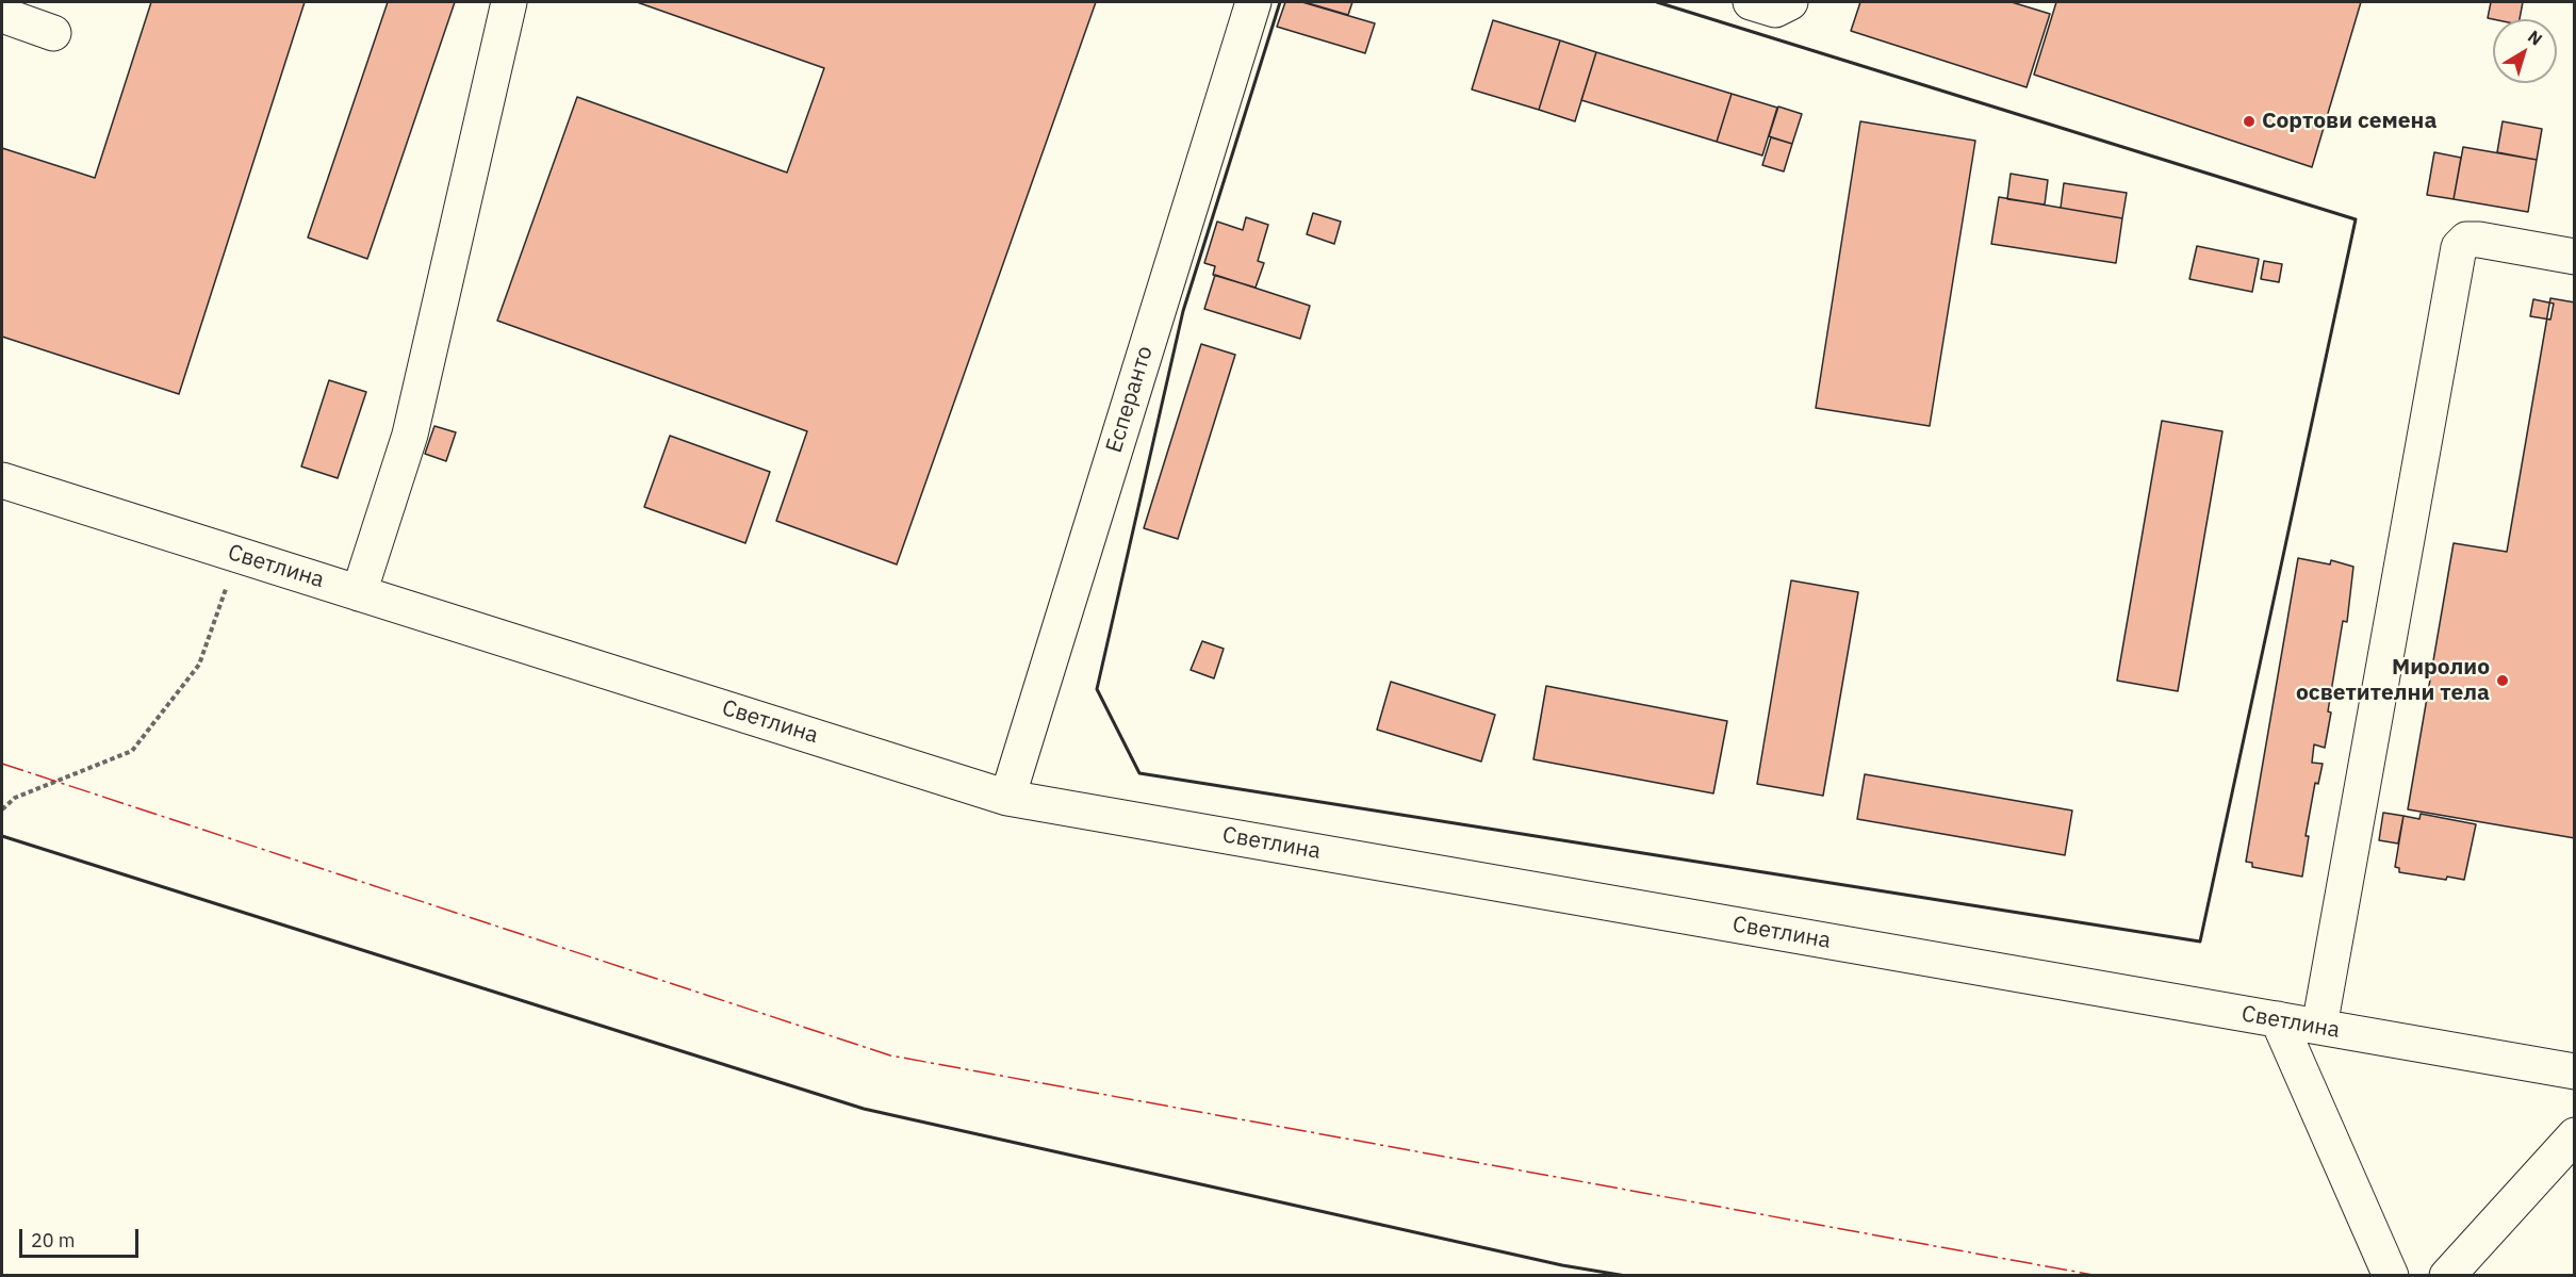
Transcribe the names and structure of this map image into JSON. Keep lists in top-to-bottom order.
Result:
{
  "streets": {
    "street": ["Есперанто", "Светлина"]
  },
  "crossings": [
    ["Есперанто", "Светлина"]
  ],
  "places": ["Сортови семена", "Миролио осветителни тела"],
  "scale_bar": "20 m",
  "north": "top right"
}
